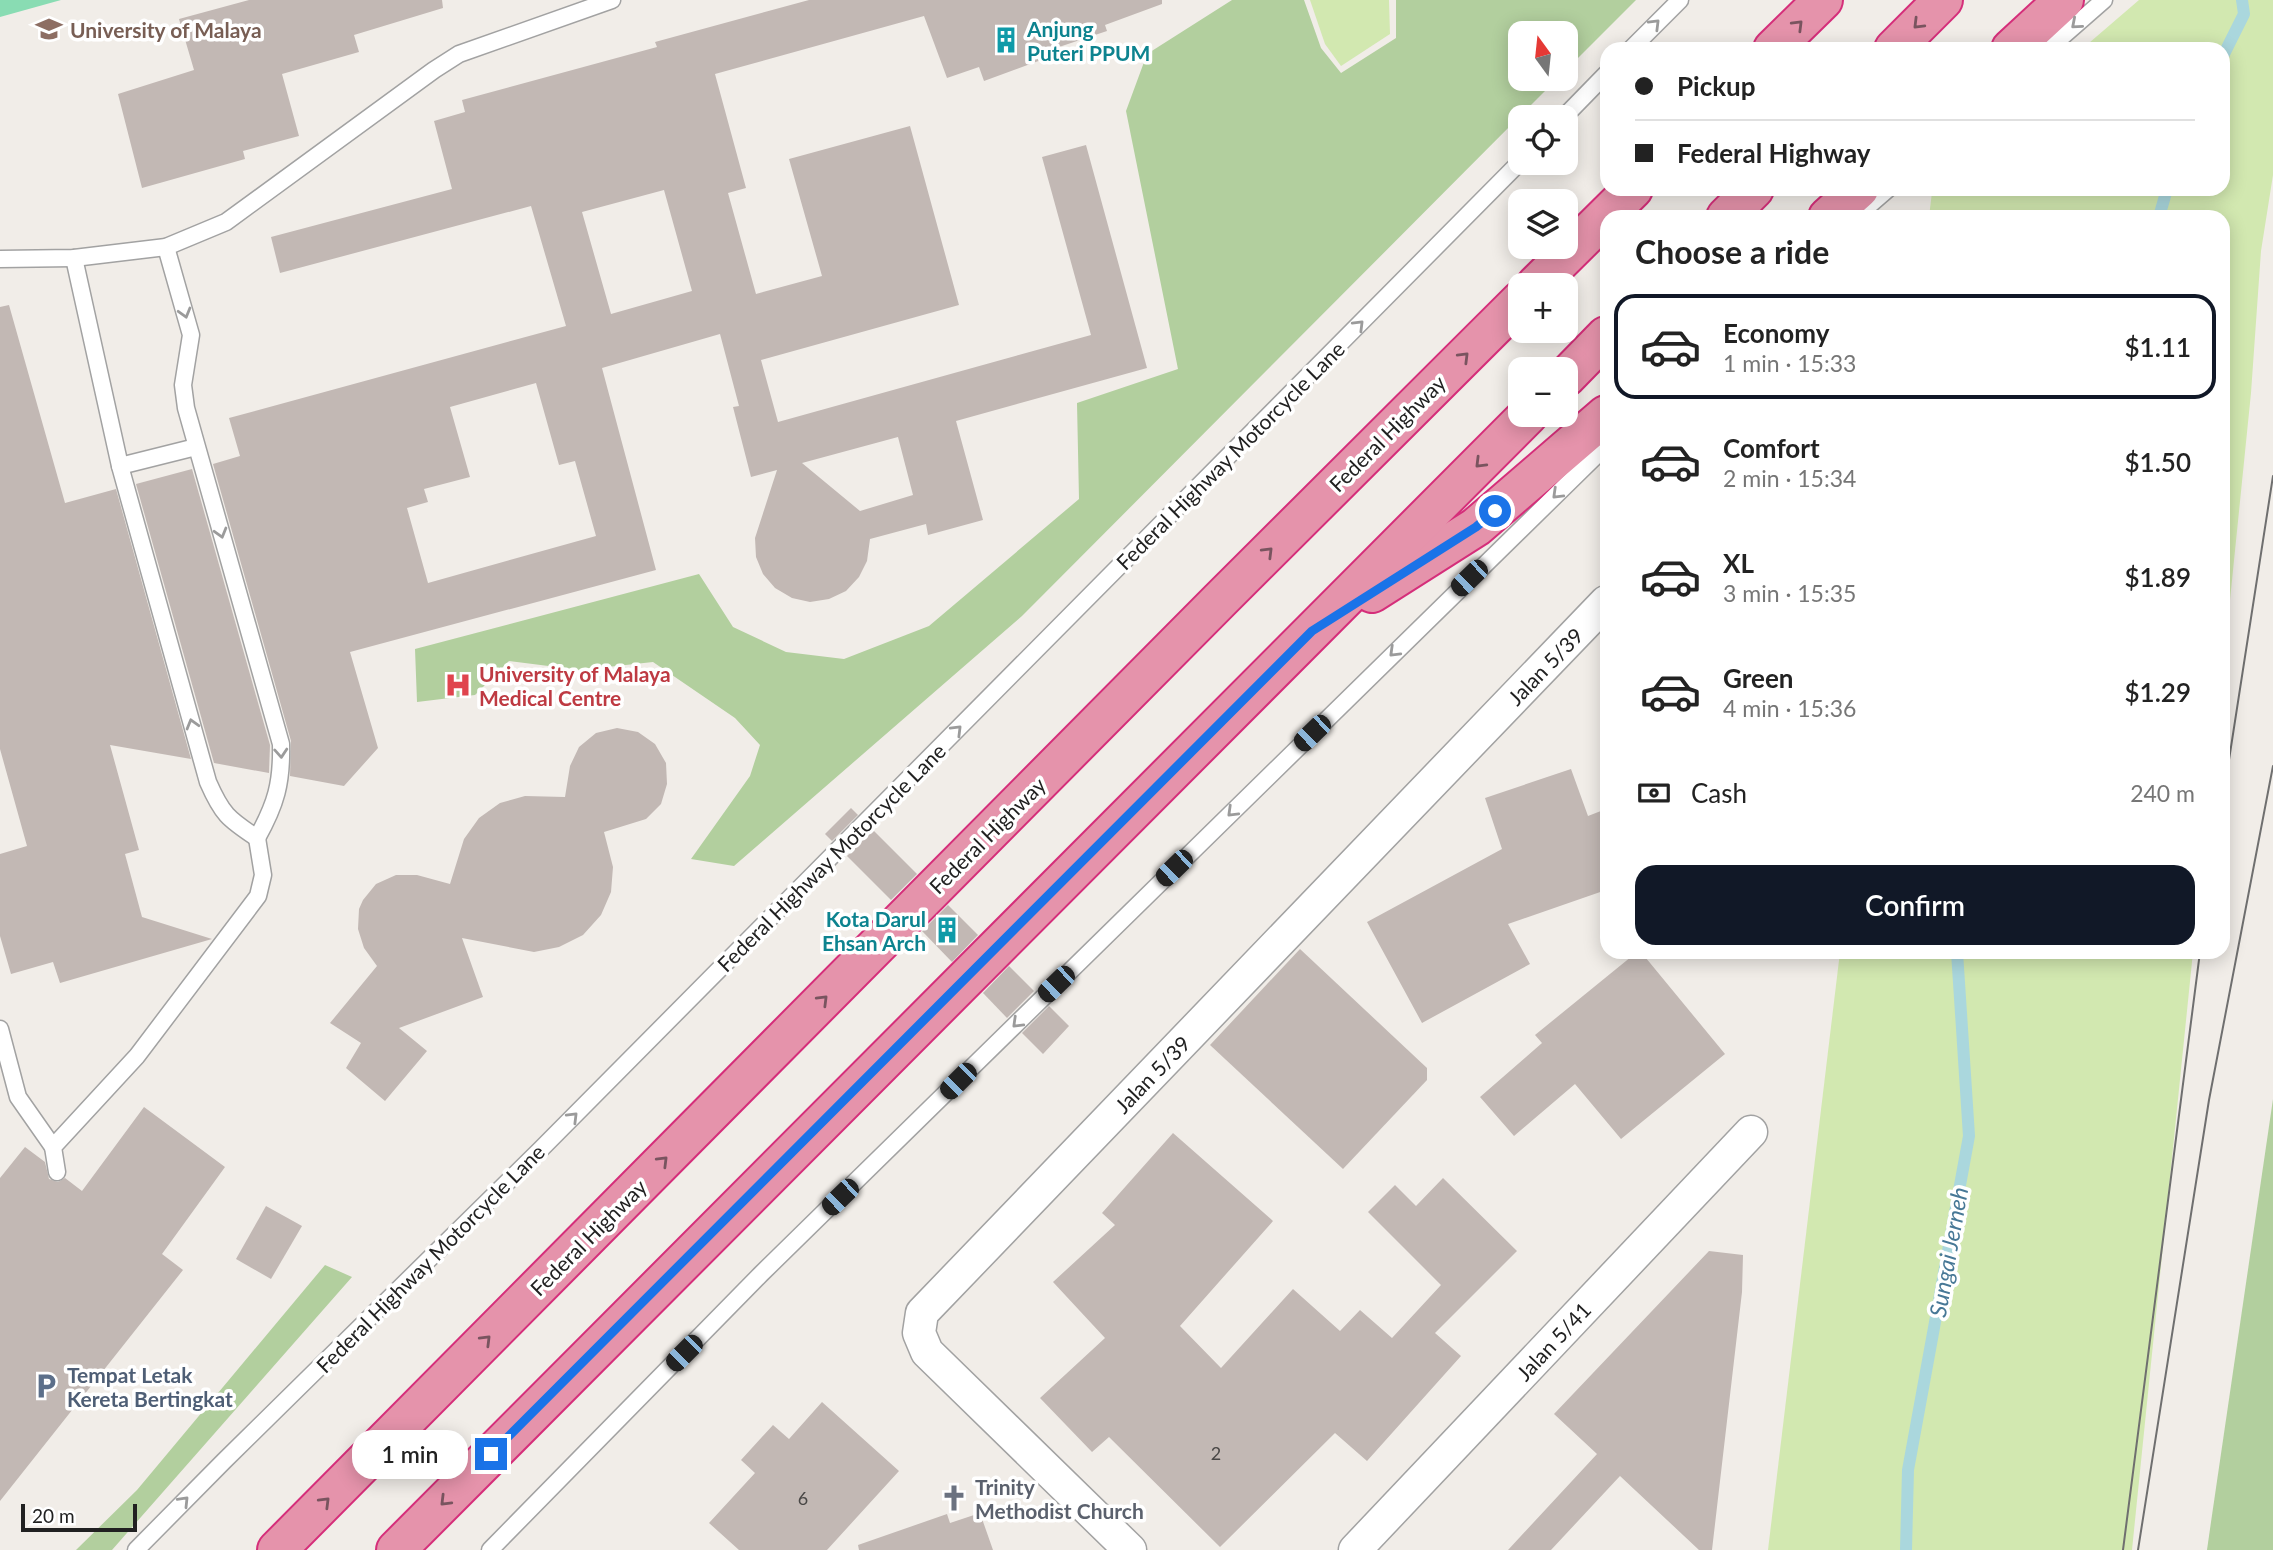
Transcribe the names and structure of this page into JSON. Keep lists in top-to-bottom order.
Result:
{
  "streets": {
    "highway": ["Federal Highway"],
    "street": ["Jalan 5/39", "Jalan 5/41"],
    "lane": ["Federal Highway Motorcycle Lane"]
  },
  "one_way": ["Federal Highway Motorcycle Lane"],
  "water": ["Sungai Jerneh"],
  "places": {
    "school or university": ["University of Malaya"],
    "building": ["Anjung Puteri PPUM", "Kota Darul Ehsan Arch"],
    "hospital": ["University of Malaya Medical Centre"],
    "parking": ["Tempat Letak Kereta Bertingkat"],
    "church": ["Trinity Methodist Church"]
  },
  "house_numbers": ["2", "6"],
  "scale_bar": "20 m",
  "north": "top",
  "page": {
    "map_buttons": ["+", "−"],
    "banner": ["Pickup", "Federal Highway"],
    "heading": "Choose a ride",
    "list": [
      {
        "name": "Economy",
        "note": "1 min · 15:33",
        "value": "$1.11"
      },
      {
        "name": "Comfort",
        "note": "2 min · 15:34",
        "value": "$1.50"
      },
      {
        "name": "XL",
        "note": "3 min · 15:35",
        "value": "$1.89"
      },
      {
        "name": "Green",
        "note": "4 min · 15:36",
        "value": "$1.29"
      }
    ],
    "pay": ["Cash", "240 m"],
    "buttons": "Confirm",
    "bubble": "1 min",
    "scale": "20 m"
  }
}
